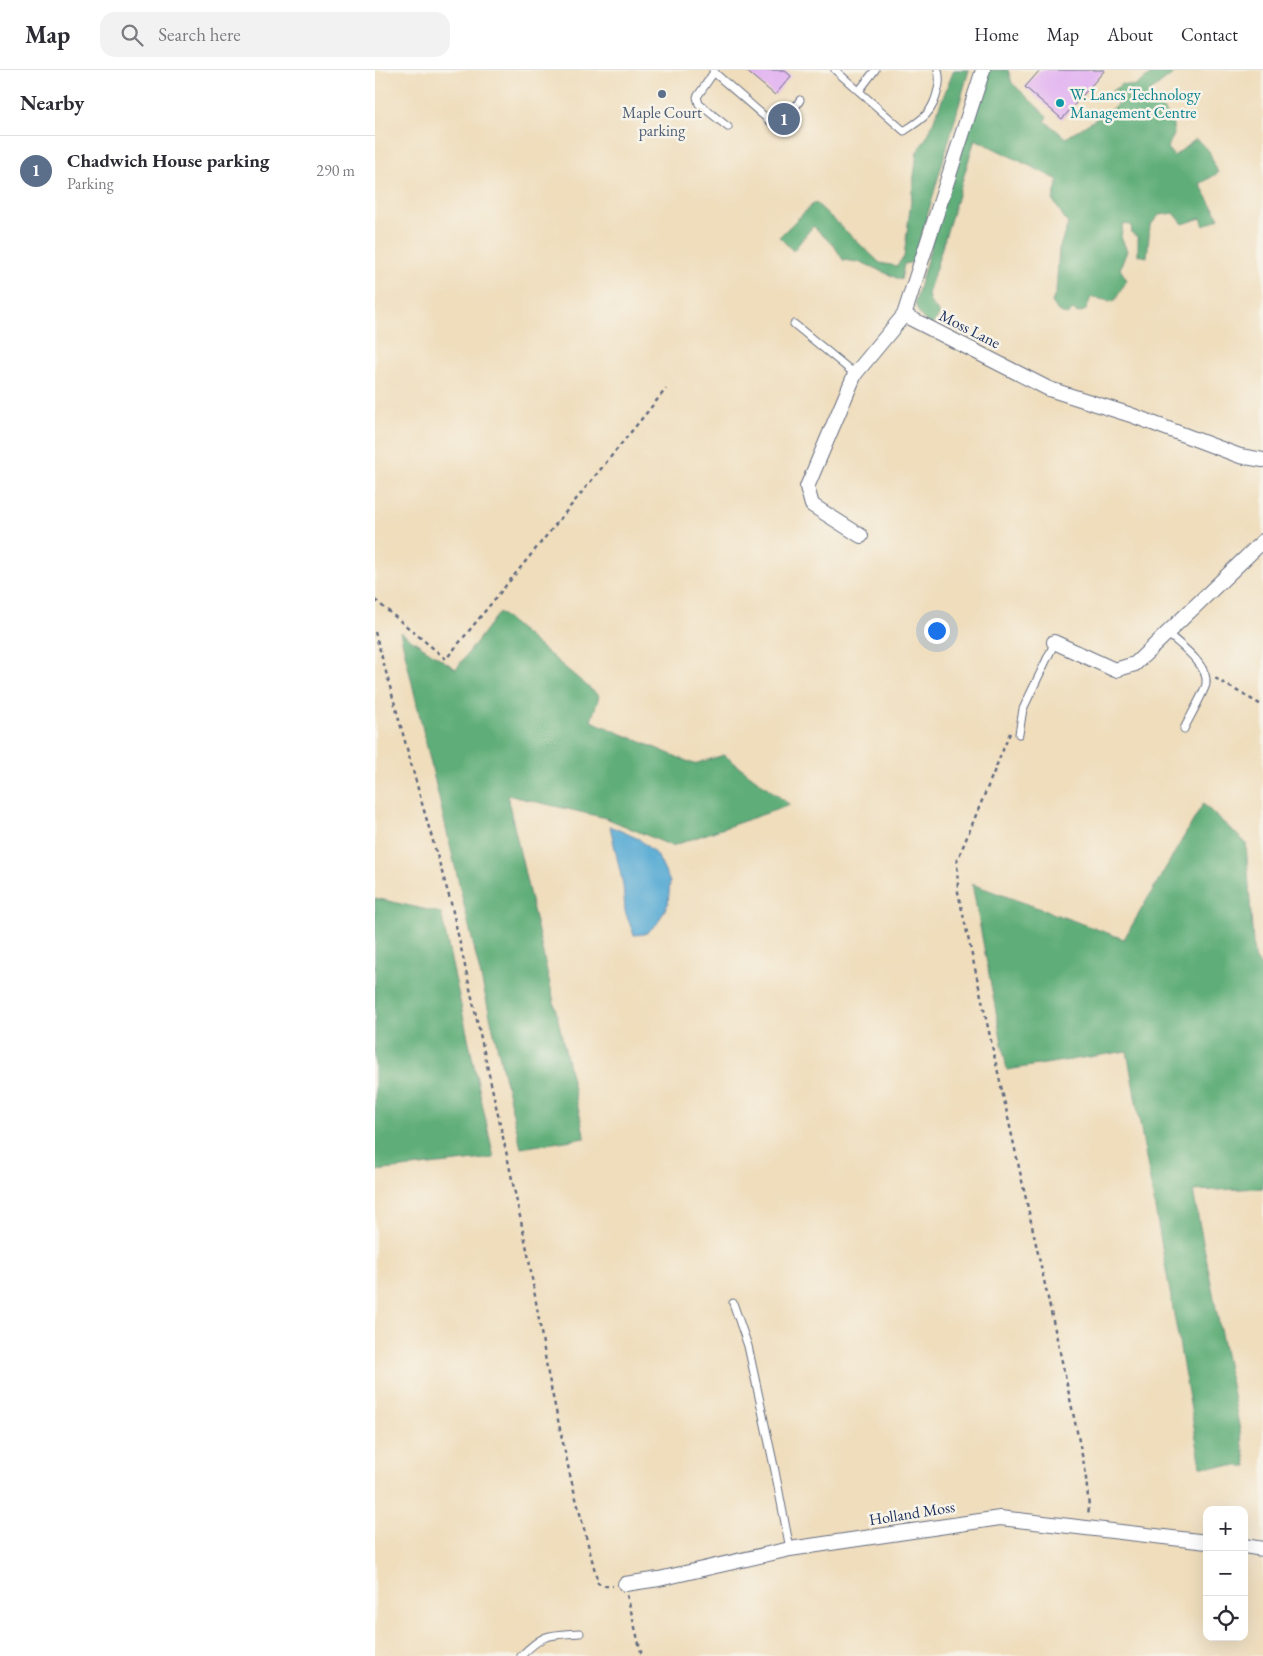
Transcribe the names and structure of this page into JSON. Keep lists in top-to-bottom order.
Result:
{
  "streets": {
    "street": ["Moss Lane", "Holland Moss"]
  },
  "places": ["Maple Court parking", "W. Lancs Technology Management Centre"],
  "page": {
    "header": "Map",
    "search": "Search here",
    "nav": [
      "Home",
      "Map",
      "About",
      "Contact"
    ],
    "heading": "Nearby",
    "pins": "1",
    "list": [
      {
        "mark": "1",
        "name": "Chadwich House parking",
        "note": "Parking",
        "value": "290 m"
      }
    ],
    "map_buttons": ["+", "−"]
  }
}
